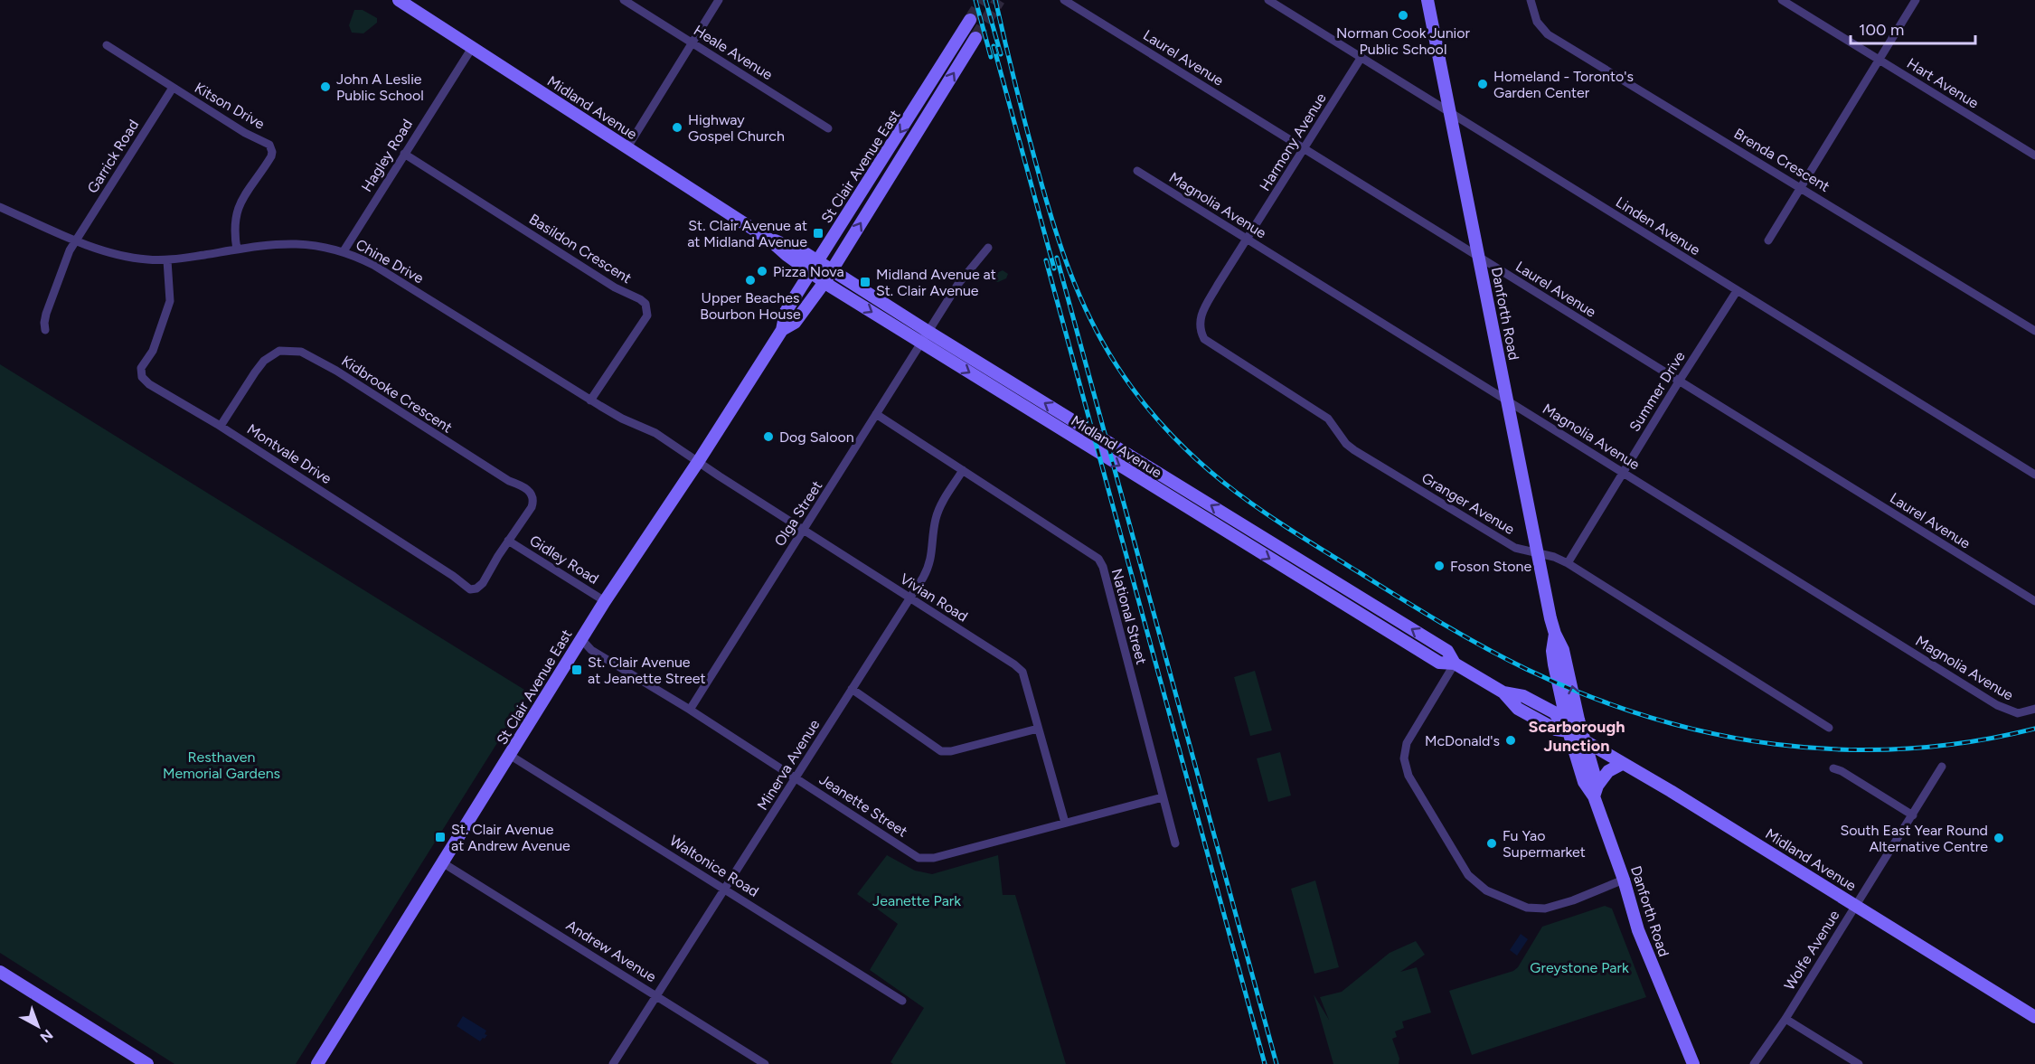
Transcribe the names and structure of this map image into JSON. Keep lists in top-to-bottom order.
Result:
{
  "streets": {
    "main road": ["Midland Avenue", "St Clair Avenue East", "Danforth Road"],
    "street": [
      "Heale Avenue",
      "Laurel Avenue",
      "Hart Avenue",
      "Kitson Drive",
      "Harmony Avenue",
      "Hagley Road",
      "Garrick Road",
      "Brenda Crescent",
      "Magnolia Avenue",
      "Linden Avenue",
      "Basildon Crescent",
      "Chine Drive",
      "Summer Drive",
      "Kidbrooke Crescent",
      "Montvale Drive",
      "Granger Avenue",
      "Olga Street",
      "Gidley Road",
      "Vivian Road",
      "National Street",
      "Minerva Avenue",
      "Jeanette Street",
      "Waltonice Road",
      "Wolfe Avenue",
      "Andrew Avenue"
    ]
  },
  "crossings": [
    ["Laurel Avenue", "Harmony Avenue"],
    ["Laurel Avenue", "Danforth Road"],
    ["Laurel Avenue", "Summer Drive"],
    ["Kitson Drive", "Garrick Road"],
    ["Kitson Drive", "Chine Drive"],
    ["Midland Avenue", "Hagley Road"],
    ["Midland Avenue", "St Clair Avenue East"],
    ["Midland Avenue", "Danforth Road"],
    ["Midland Avenue", "Olga Street"],
    ["Midland Avenue", "Wolfe Avenue"],
    ["Harmony Avenue", "Magnolia Avenue"],
    ["Harmony Avenue", "Linden Avenue"],
    ["Harmony Avenue", "Granger Avenue"],
    ["Hagley Road", "Basildon Crescent"],
    ["Hagley Road", "Chine Drive"],
    ["Garrick Road", "Chine Drive"],
    ["St Clair Avenue East", "Chine Drive"],
    ["St Clair Avenue East", "Gidley Road"],
    ["St Clair Avenue East", "Vivian Road"],
    ["St Clair Avenue East", "Jeanette Street"],
    ["St Clair Avenue East", "Waltonice Road"],
    ["St Clair Avenue East", "Andrew Avenue"],
    ["Magnolia Avenue", "Danforth Road"],
    ["Magnolia Avenue", "Summer Drive"],
    ["Magnolia Avenue", "Granger Avenue"],
    ["Linden Avenue", "Danforth Road"],
    ["Linden Avenue", "Summer Drive"],
    ["Basildon Crescent", "Chine Drive"],
    ["Chine Drive", "Montvale Drive"],
    ["Chine Drive", "Vivian Road"],
    ["Danforth Road", "Granger Avenue"],
    ["Summer Drive", "Granger Avenue"],
    ["Kidbrooke Crescent", "Montvale Drive"],
    ["Kidbrooke Crescent", "Gidley Road"],
    ["Montvale Drive", "Gidley Road"],
    ["Olga Street", "Vivian Road"],
    ["Olga Street", "National Street"],
    ["Olga Street", "Jeanette Street"],
    ["Vivian Road", "Minerva Avenue"],
    ["Vivian Road", "Jeanette Street"],
    ["National Street", "Minerva Avenue"],
    ["National Street", "Jeanette Street"],
    ["Minerva Avenue", "Jeanette Street"],
    ["Minerva Avenue", "Waltonice Road"],
    ["Minerva Avenue", "Andrew Avenue"]
  ],
  "districts": ["Scarborough Junction"],
  "parks": ["Resthaven Memorial Gardens", "Jeanette Park", "Greystone Park"],
  "places": {
    "other": [
      "Norman Cook Junior Public School",
      "Homeland - Toronto's Garden Center",
      "John A Leslie Public School",
      "Highway Gospel Church",
      "Pizza Nova",
      "Upper Beaches Bourbon House",
      "Dog Saloon",
      "Foson Stone",
      "McDonald's",
      "South East Year Round Alternative Centre",
      "Fu Yao Supermarket"
    ],
    "transit": [
      "St. Clair Avenue at at Midland Avenue",
      "Midland Avenue at St. Clair Avenue",
      "St. Clair Avenue at Jeanette Street",
      "St. Clair Avenue at Andrew Avenue"
    ]
  },
  "scale_bar": "100 m",
  "north": "bottom right"
}
